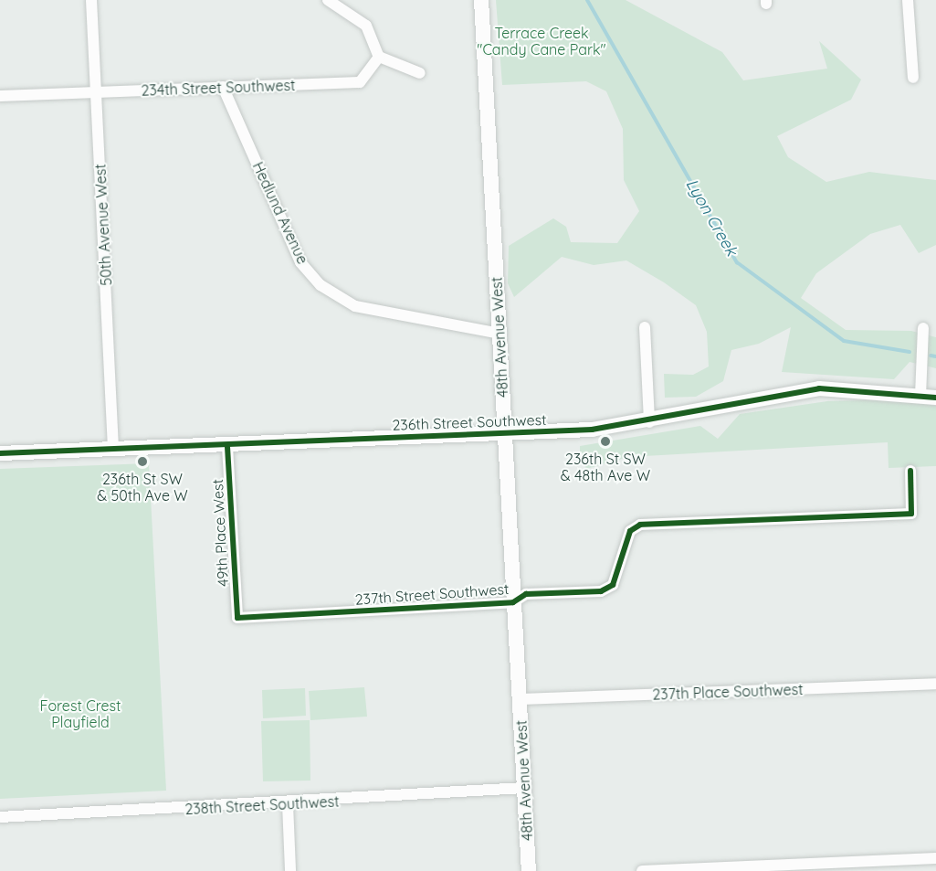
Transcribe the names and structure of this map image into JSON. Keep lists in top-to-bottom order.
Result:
{
  "streets": {
    "main road": ["48th Avenue West", "236th Street Southwest"],
    "street": [
      "234th Street Southwest",
      "Hedlund Avenue",
      "50th Avenue West",
      "49th Place West",
      "237th Street Southwest",
      "237th Place Southwest",
      "238th Street Southwest"
    ]
  },
  "crossings": [
    ["234th Street Southwest", "Hedlund Avenue"],
    ["234th Street Southwest", "50th Avenue West"],
    ["Hedlund Avenue", "48th Avenue West"],
    ["50th Avenue West", "236th Street Southwest"],
    ["48th Avenue West", "236th Street Southwest"],
    ["48th Avenue West", "237th Street Southwest"],
    ["48th Avenue West", "237th Place Southwest"],
    ["48th Avenue West", "238th Street Southwest"],
    ["236th Street Southwest", "49th Place West"],
    ["49th Place West", "237th Street Southwest"]
  ],
  "water": ["Lyon Creek"],
  "parks": ["Terrace Creek \"Candy Cane Park\"", "Forest Crest Playfield"],
  "places": ["236th St SW & 48th Ave W", "236th St SW & 50th Ave W"]
}
